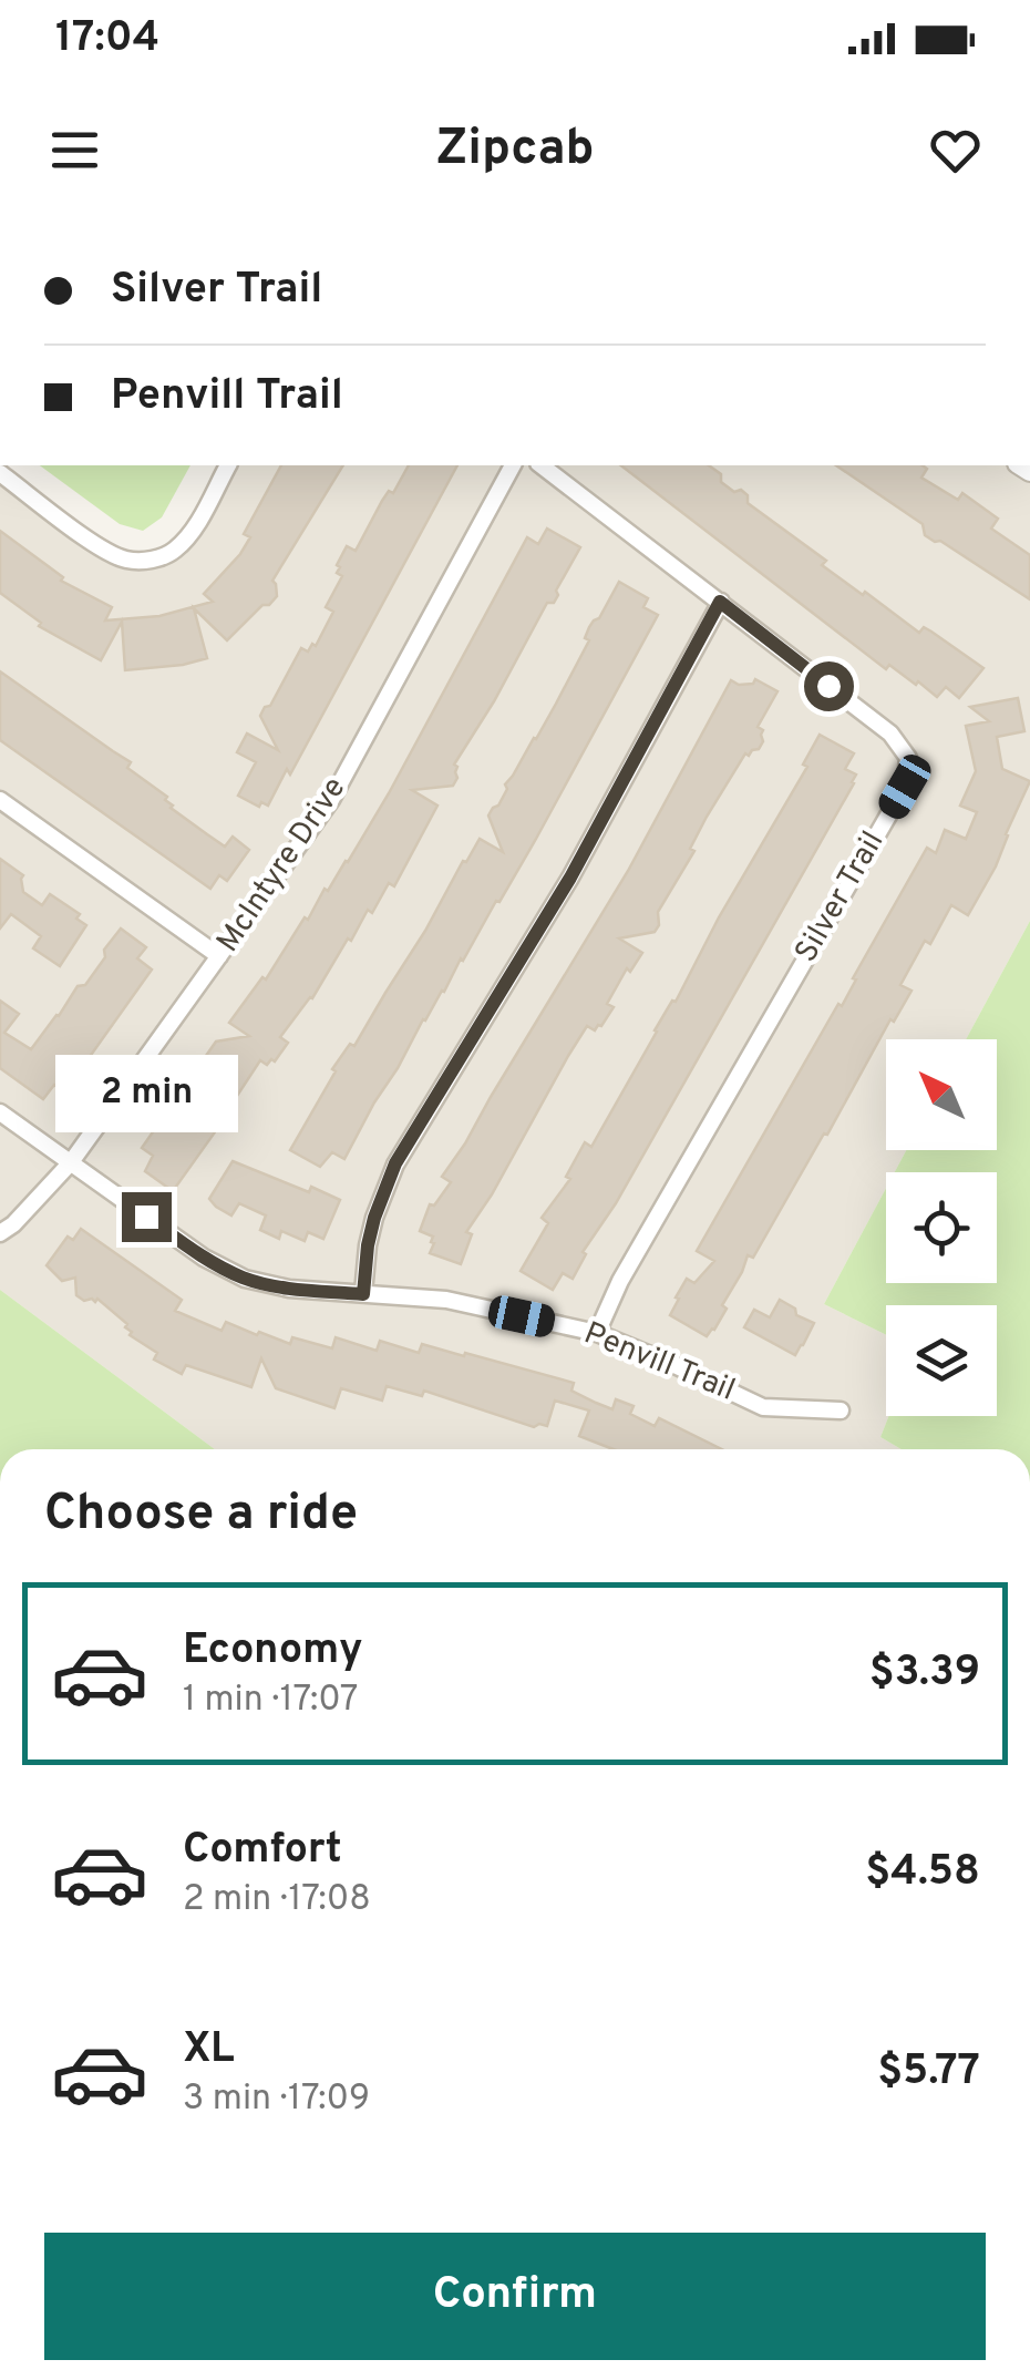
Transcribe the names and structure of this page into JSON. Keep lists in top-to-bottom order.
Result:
{
  "streets": {
    "street": ["McIntyre Drive", "Silver Trail", "Penvill Trail"]
  },
  "crossings": [
    ["McIntyre Drive", "Penvill Trail"],
    ["Silver Trail", "Penvill Trail"]
  ],
  "north": "top left",
  "page": {
    "status": "17:04",
    "header": "Zipcab",
    "banner": ["Silver Trail", "Penvill Trail"],
    "bubble": "2 min",
    "heading": "Choose a ride",
    "list": [
      {
        "name": "Economy",
        "note": "1 min · 17:07",
        "value": "$3.39"
      },
      {
        "name": "Comfort",
        "note": "2 min · 17:08",
        "value": "$4.58"
      },
      {
        "name": "XL",
        "note": "3 min · 17:09",
        "value": "$5.77"
      }
    ],
    "buttons": "Confirm"
  }
}
